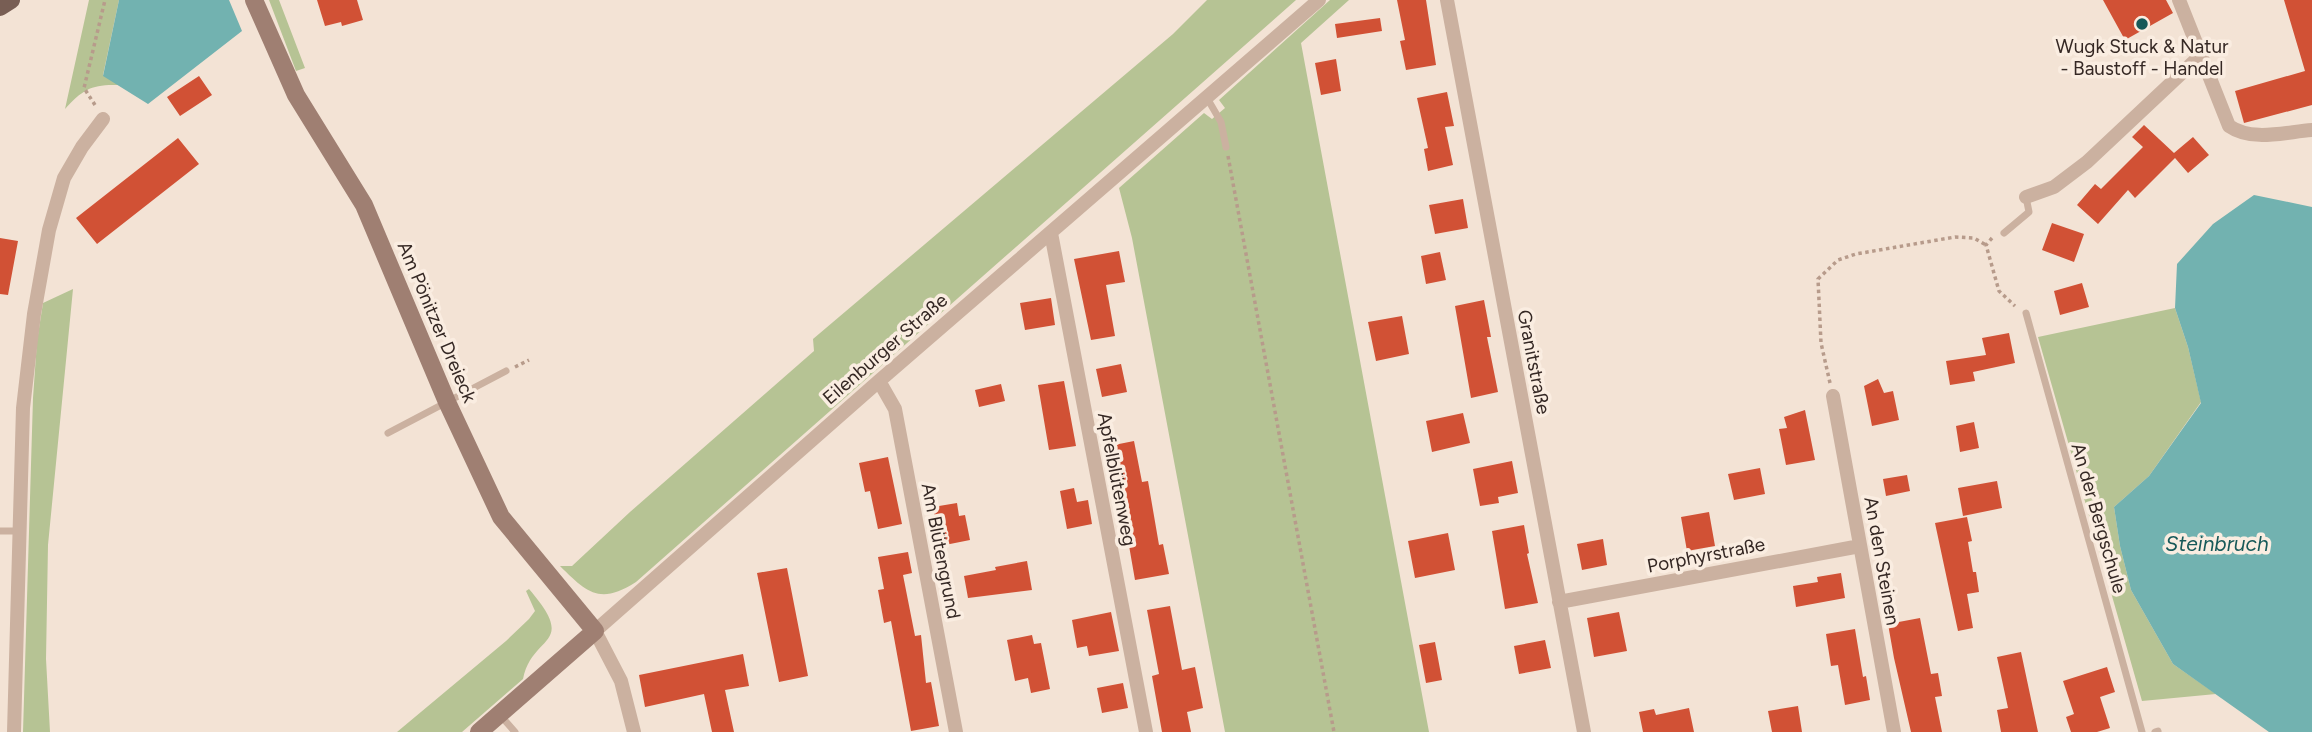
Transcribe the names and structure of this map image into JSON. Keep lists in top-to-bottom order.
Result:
{
  "streets": {
    "street": [
      "Am Pönitzer Dreieck",
      "Eilenburger Straße",
      "Granitstraße",
      "Apfelblütenweg",
      "Am Blütengrund",
      "Porphyrstraße",
      "An den Steinen"
    ],
    "lane": ["An der Bergschule"]
  },
  "crossings": [
    ["Am Pönitzer Dreieck", "Eilenburger Straße"],
    ["Eilenburger Straße", "Apfelblütenweg"],
    ["Eilenburger Straße", "Am Blütengrund"],
    ["Granitstraße", "Porphyrstraße"],
    ["Porphyrstraße", "An den Steinen"]
  ],
  "water": ["Steinbruch"],
  "places": ["Wugk Stuck & Natur - Baustoff - Handel"]
}
